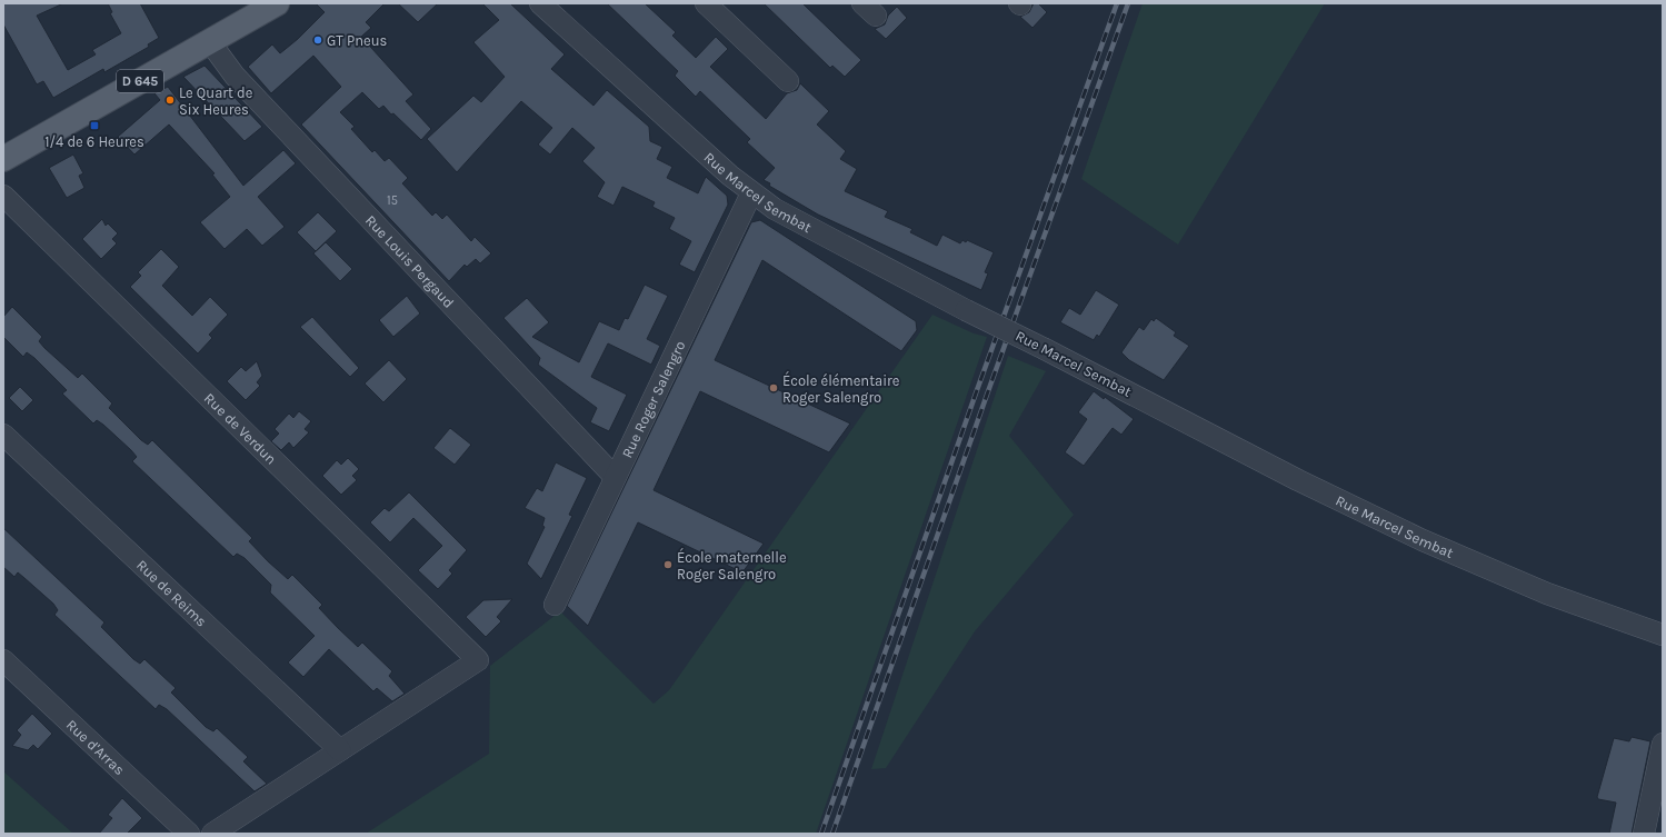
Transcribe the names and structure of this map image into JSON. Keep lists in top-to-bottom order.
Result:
{
  "streets": {
    "main road": ["D 645"],
    "street": [
      "Rue Marcel Sembat",
      "Rue Louis Pergaud",
      "Rue Roger Salengro",
      "Rue de Verdun",
      "Rue de Reims",
      "Rue d'Arras"
    ]
  },
  "crossings": [
    ["D 645", "Rue Louis Pergaud"],
    ["Rue Marcel Sembat", "Rue Roger Salengro"],
    ["Rue Louis Pergaud", "Rue Roger Salengro"],
    ["Rue de Verdun", "Rue de Reims"]
  ],
  "places": {
    "other": [
      "GT Pneus",
      "Le Quart de Six Heures",
      "École élémentaire Roger Salengro",
      "École maternelle Roger Salengro"
    ],
    "transit": ["1/4 de 6 Heures"]
  },
  "house_numbers": ["15"]
}
